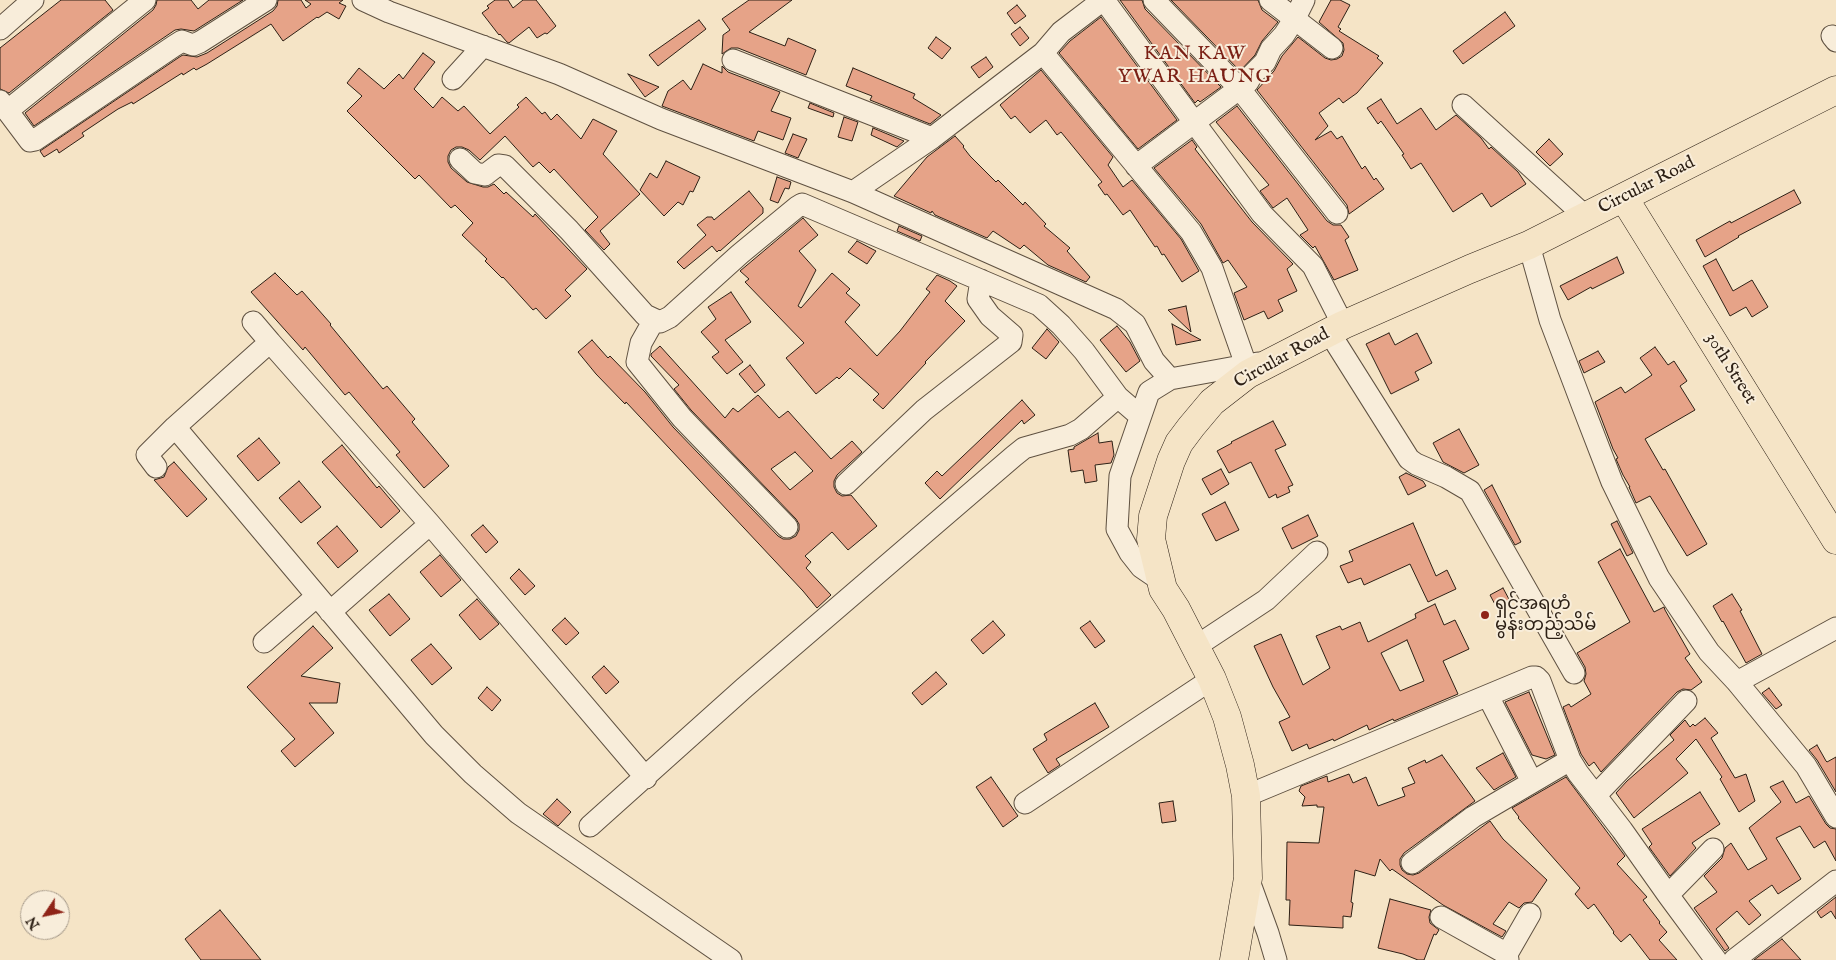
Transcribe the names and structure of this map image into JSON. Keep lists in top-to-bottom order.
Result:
{
  "streets": {
    "main road": ["Circular Road", "30th Street"]
  },
  "crossings": [
    ["Circular Road", "30th Street"]
  ],
  "districts": ["KAN KAW YWAR HAUNG"],
  "places": ["ရှင်အရဟံ မွန်းတည့်သိမ်"],
  "north": "bottom left"
}
